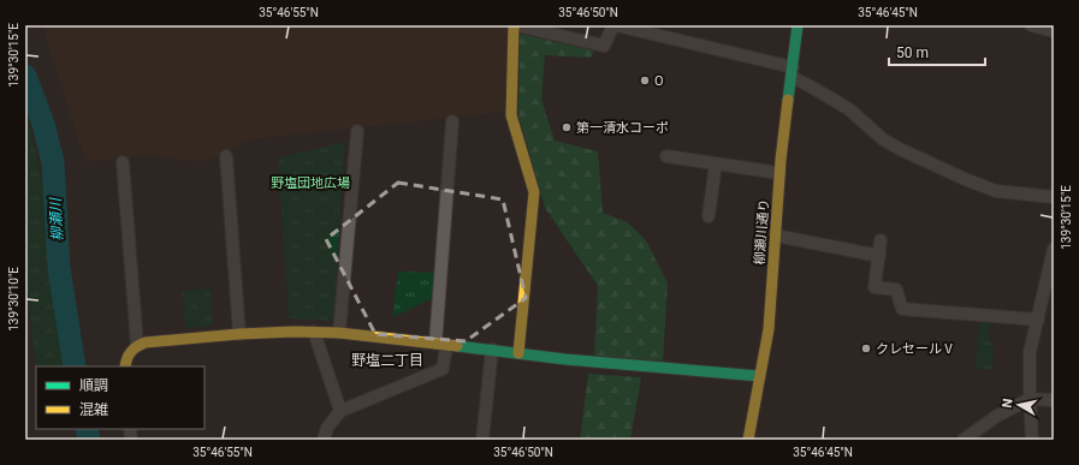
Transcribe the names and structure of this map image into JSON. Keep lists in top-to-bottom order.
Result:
{
  "streets": {
    "street": ["柳瀬川通り"]
  },
  "districts": ["野塩二丁目"],
  "water": ["柳瀬川"],
  "parks": ["野塩団地広場"],
  "places": ["O", "第一清水コーポ", "クレセールⅤ"],
  "legend": ["順調", "混雑"],
  "scale_bar": "50 m",
  "north": "left",
  "coordinates": [
    "35°46'55\"N",
    "35°46'50\"N",
    "35°46'45\"N",
    "139°30'15\"E",
    "139°30'10\"E"
  ]
}
